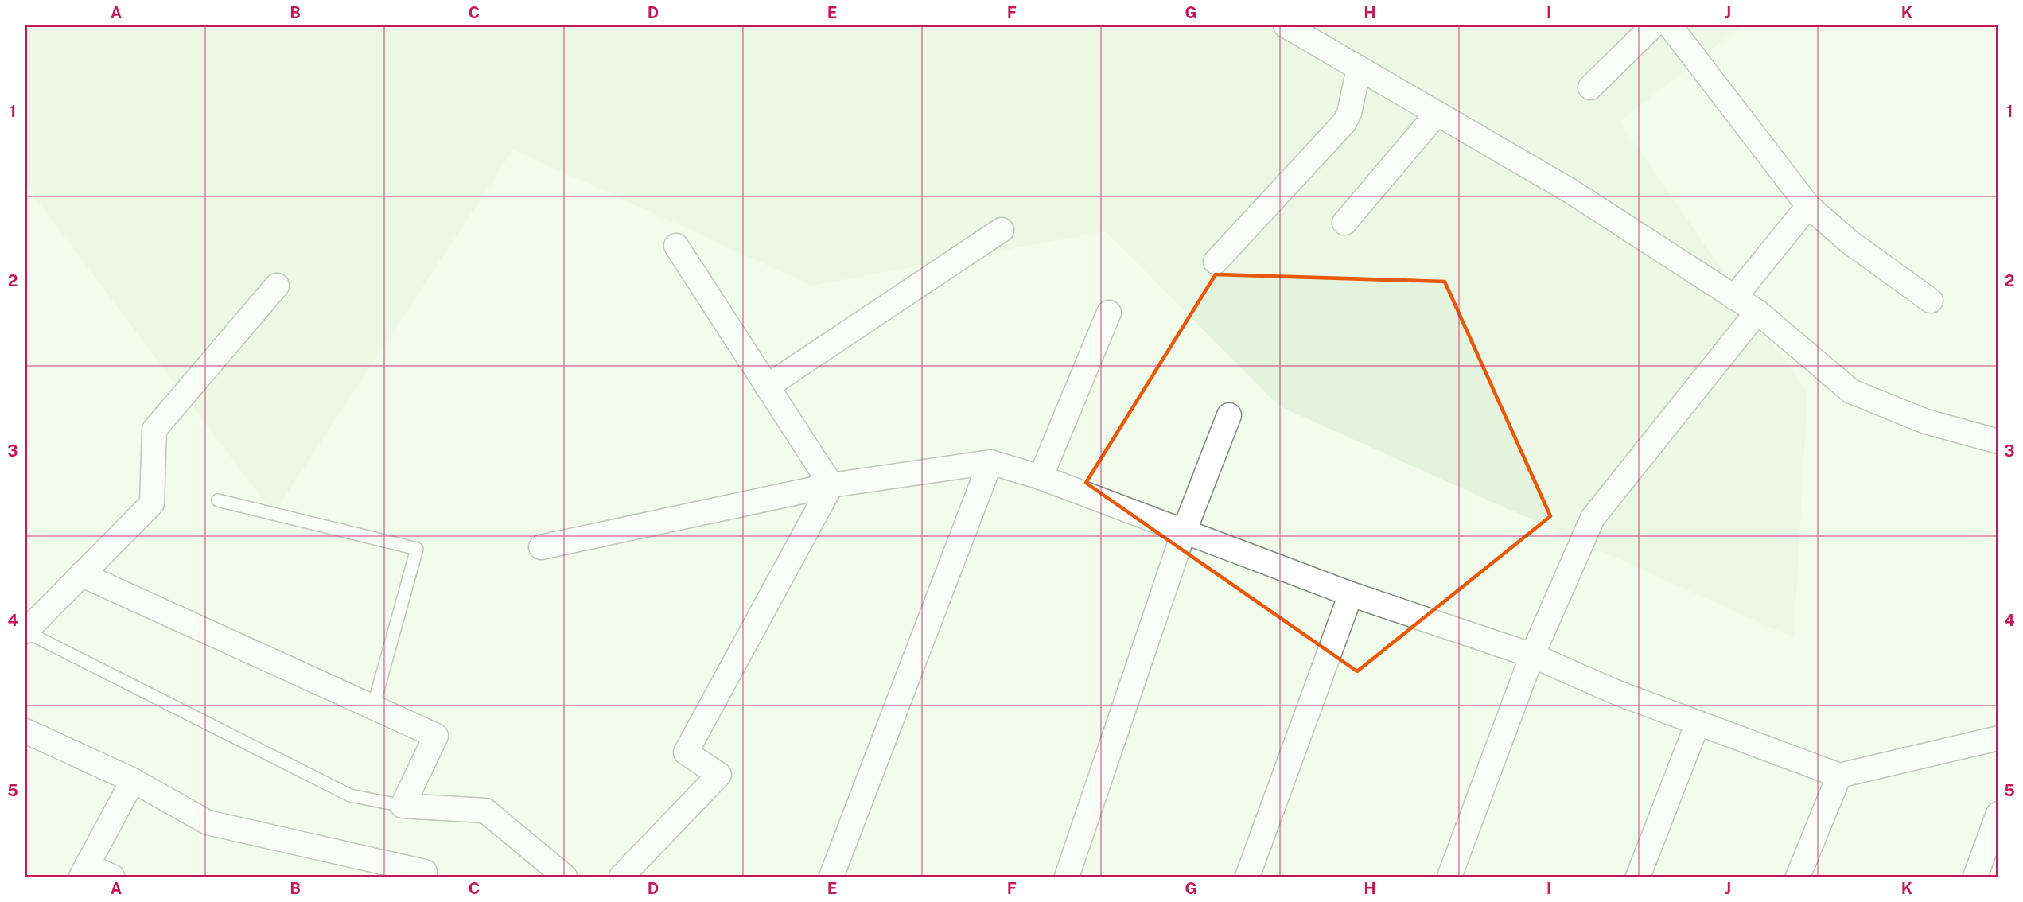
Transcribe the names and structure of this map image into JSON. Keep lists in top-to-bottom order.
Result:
{
  "grid": {
    "columns": [
      "A",
      "B",
      "C",
      "D",
      "E",
      "F",
      "G",
      "H",
      "I",
      "J",
      "K"
    ],
    "rows": [
      "1",
      "2",
      "3",
      "4",
      "5"
    ]
  }
}
